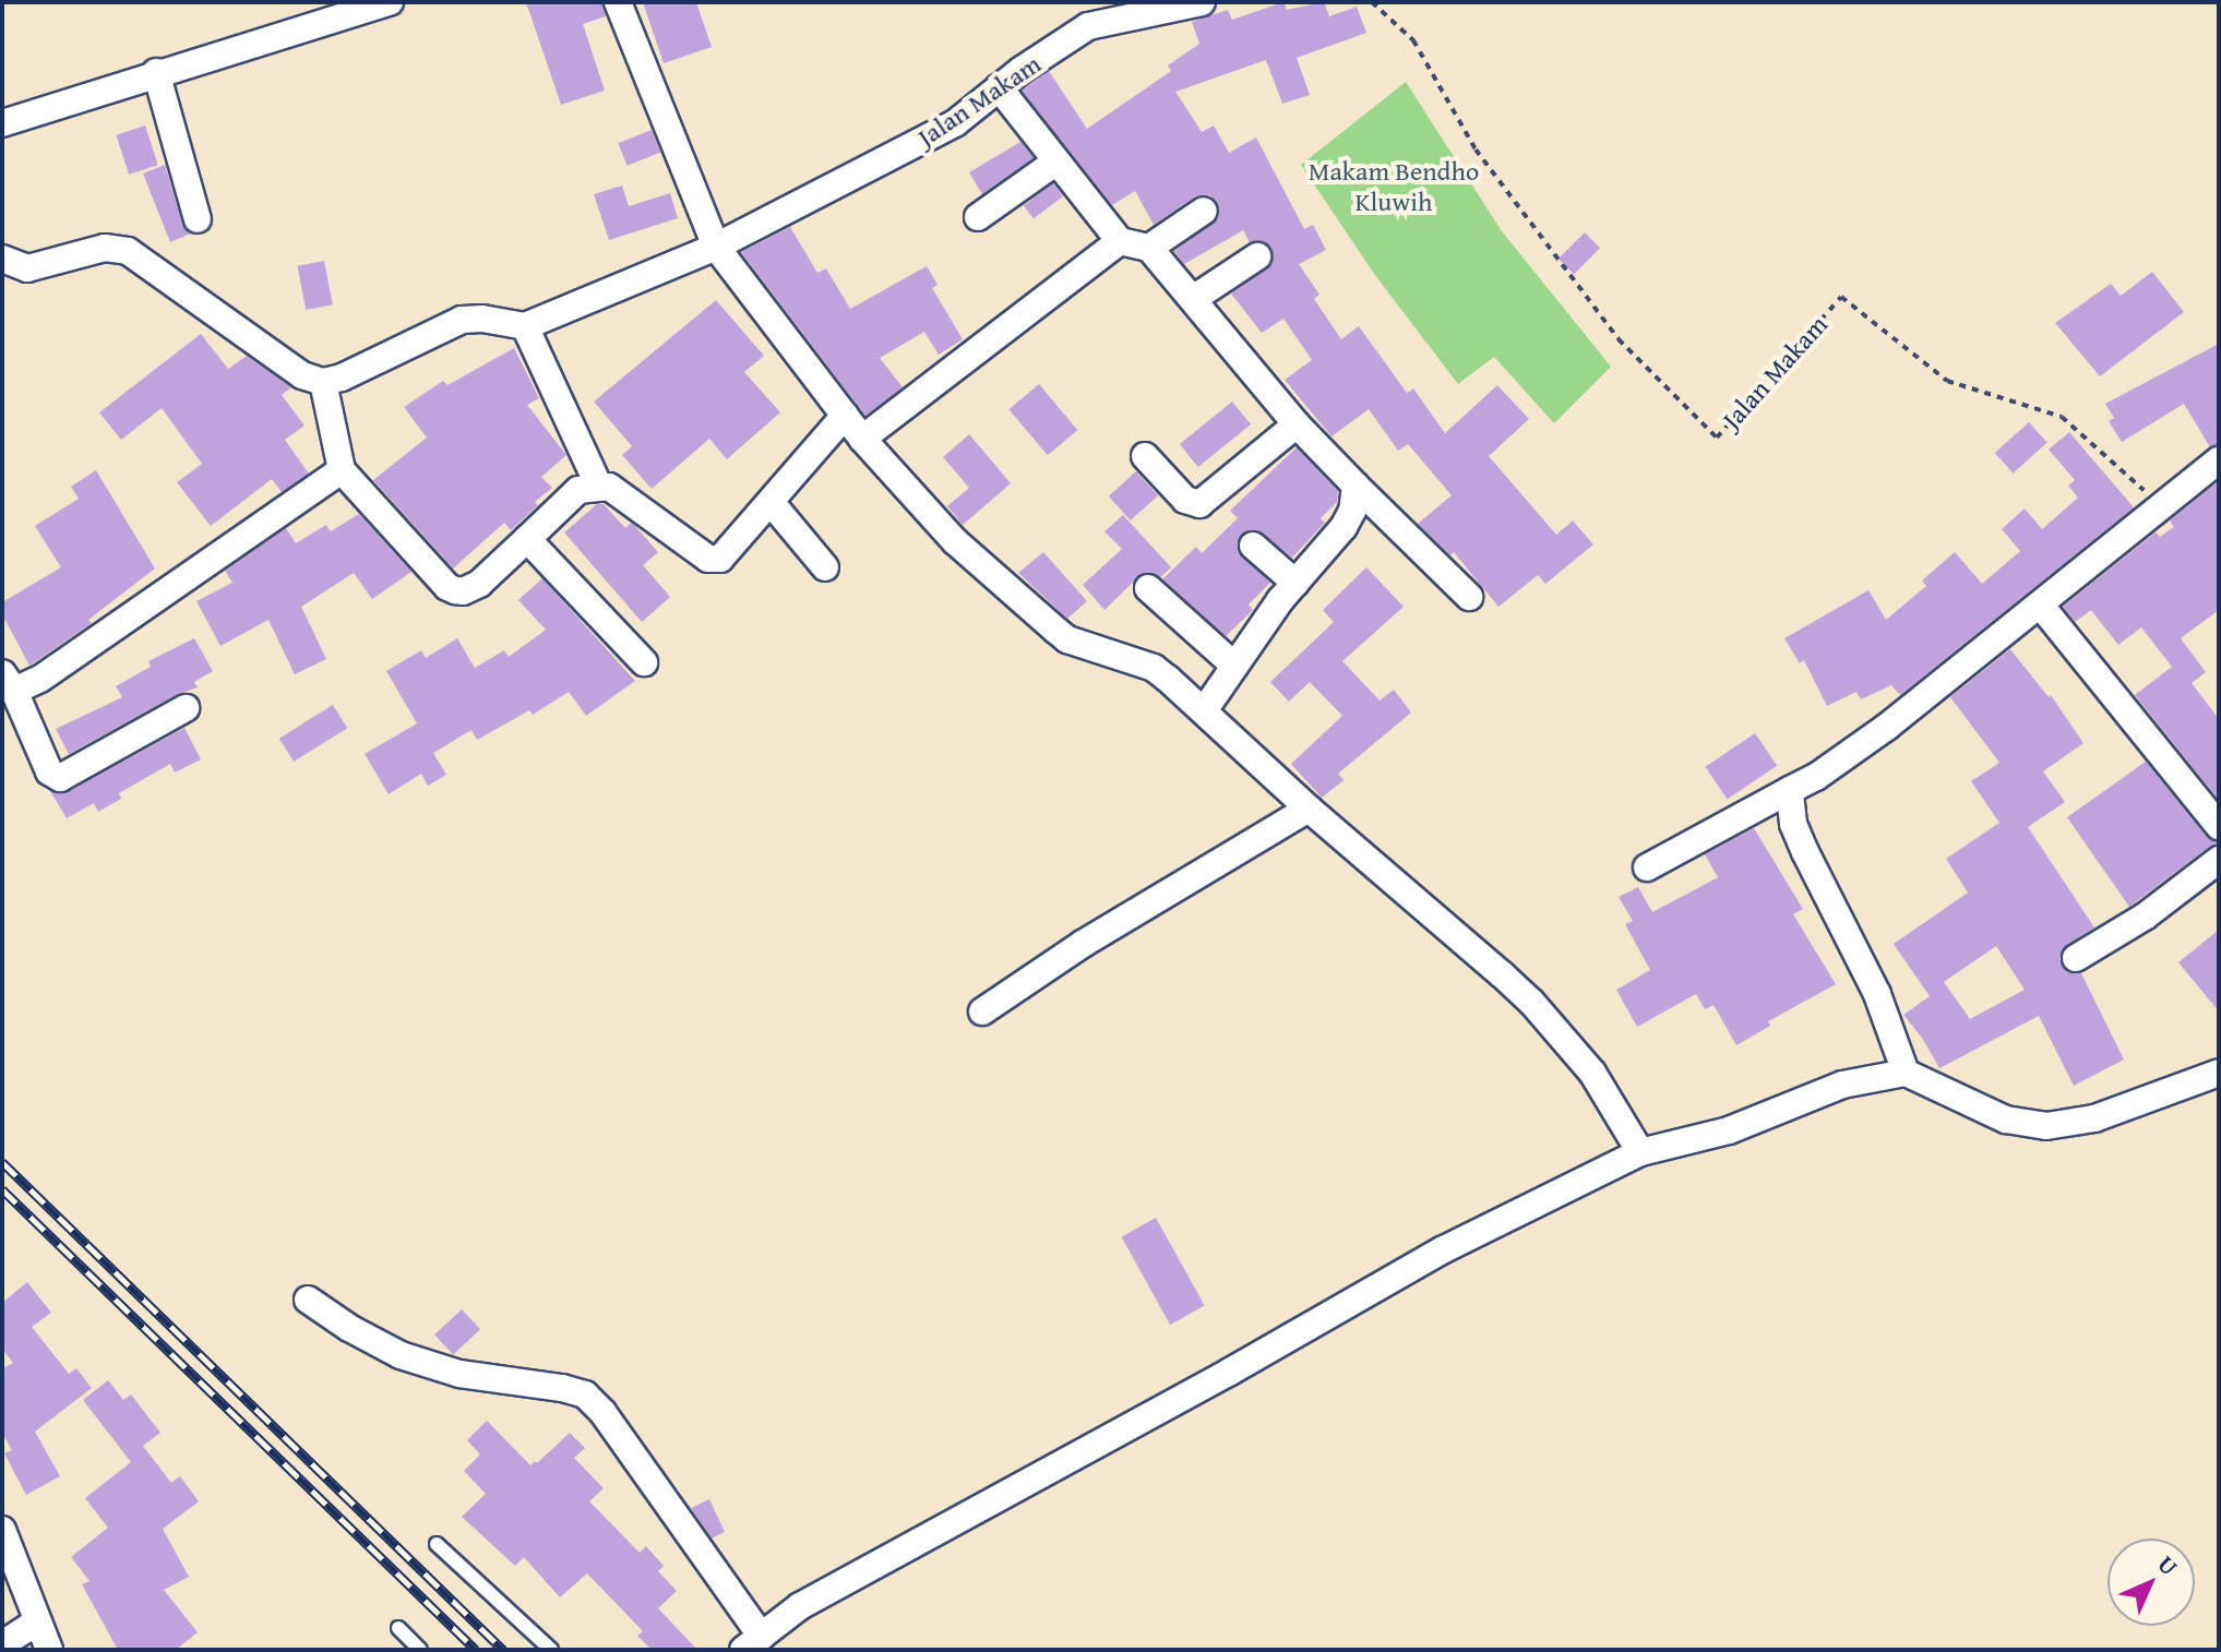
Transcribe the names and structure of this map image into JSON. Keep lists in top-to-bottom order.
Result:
{
  "streets": {
    "street": ["Jalan Makam"]
  },
  "parks": ["Makam Bendho Kluwih"],
  "north": "top right"
}
